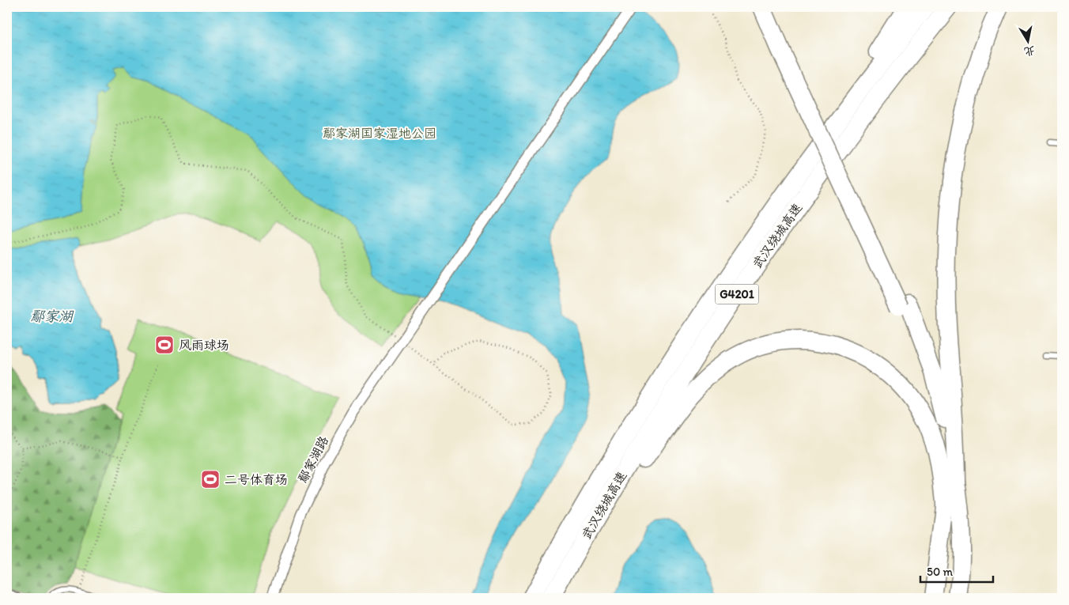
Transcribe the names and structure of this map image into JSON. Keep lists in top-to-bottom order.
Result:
{
  "streets": {
    "highway": ["武汉绕城高速", "G4201"],
    "street": ["鄢家湖路"]
  },
  "water": ["鄢家湖"],
  "parks": ["鄢家湖国家湿地公园"],
  "places": {
    "sports": ["风雨球场", "二号体育场"]
  },
  "scale_bar": "50 m",
  "north": "bottom"
}
